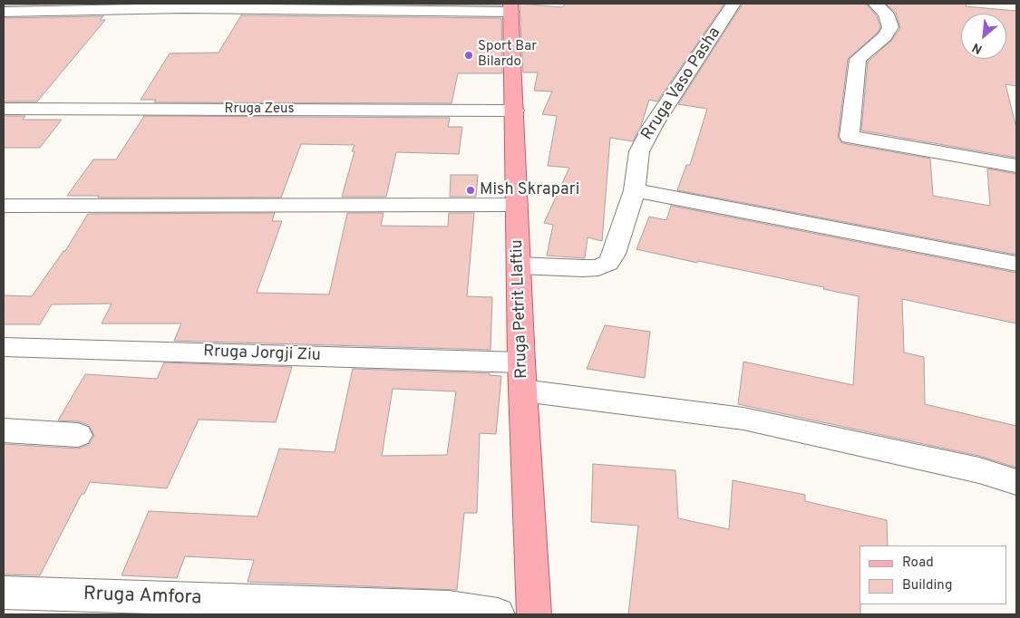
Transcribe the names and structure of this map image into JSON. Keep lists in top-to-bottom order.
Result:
{
  "streets": {
    "main road": ["Rruga Petrit Llaftiu"],
    "street": [
      "Rruga Vaso Pasha",
      "Rruga Zeus",
      "Rruga Jorgji Ziu",
      "Rruga Amfora"
    ]
  },
  "crossings": [
    ["Rruga Vaso Pasha", "Rruga Petrit Llaftiu"],
    ["Rruga Zeus", "Rruga Petrit Llaftiu"],
    ["Rruga Petrit Llaftiu", "Rruga Jorgji Ziu"]
  ],
  "places": ["Sport Bar Bilardo", "Mish Skrapari"],
  "legend": ["Road", "Building"],
  "north": "bottom left"
}
